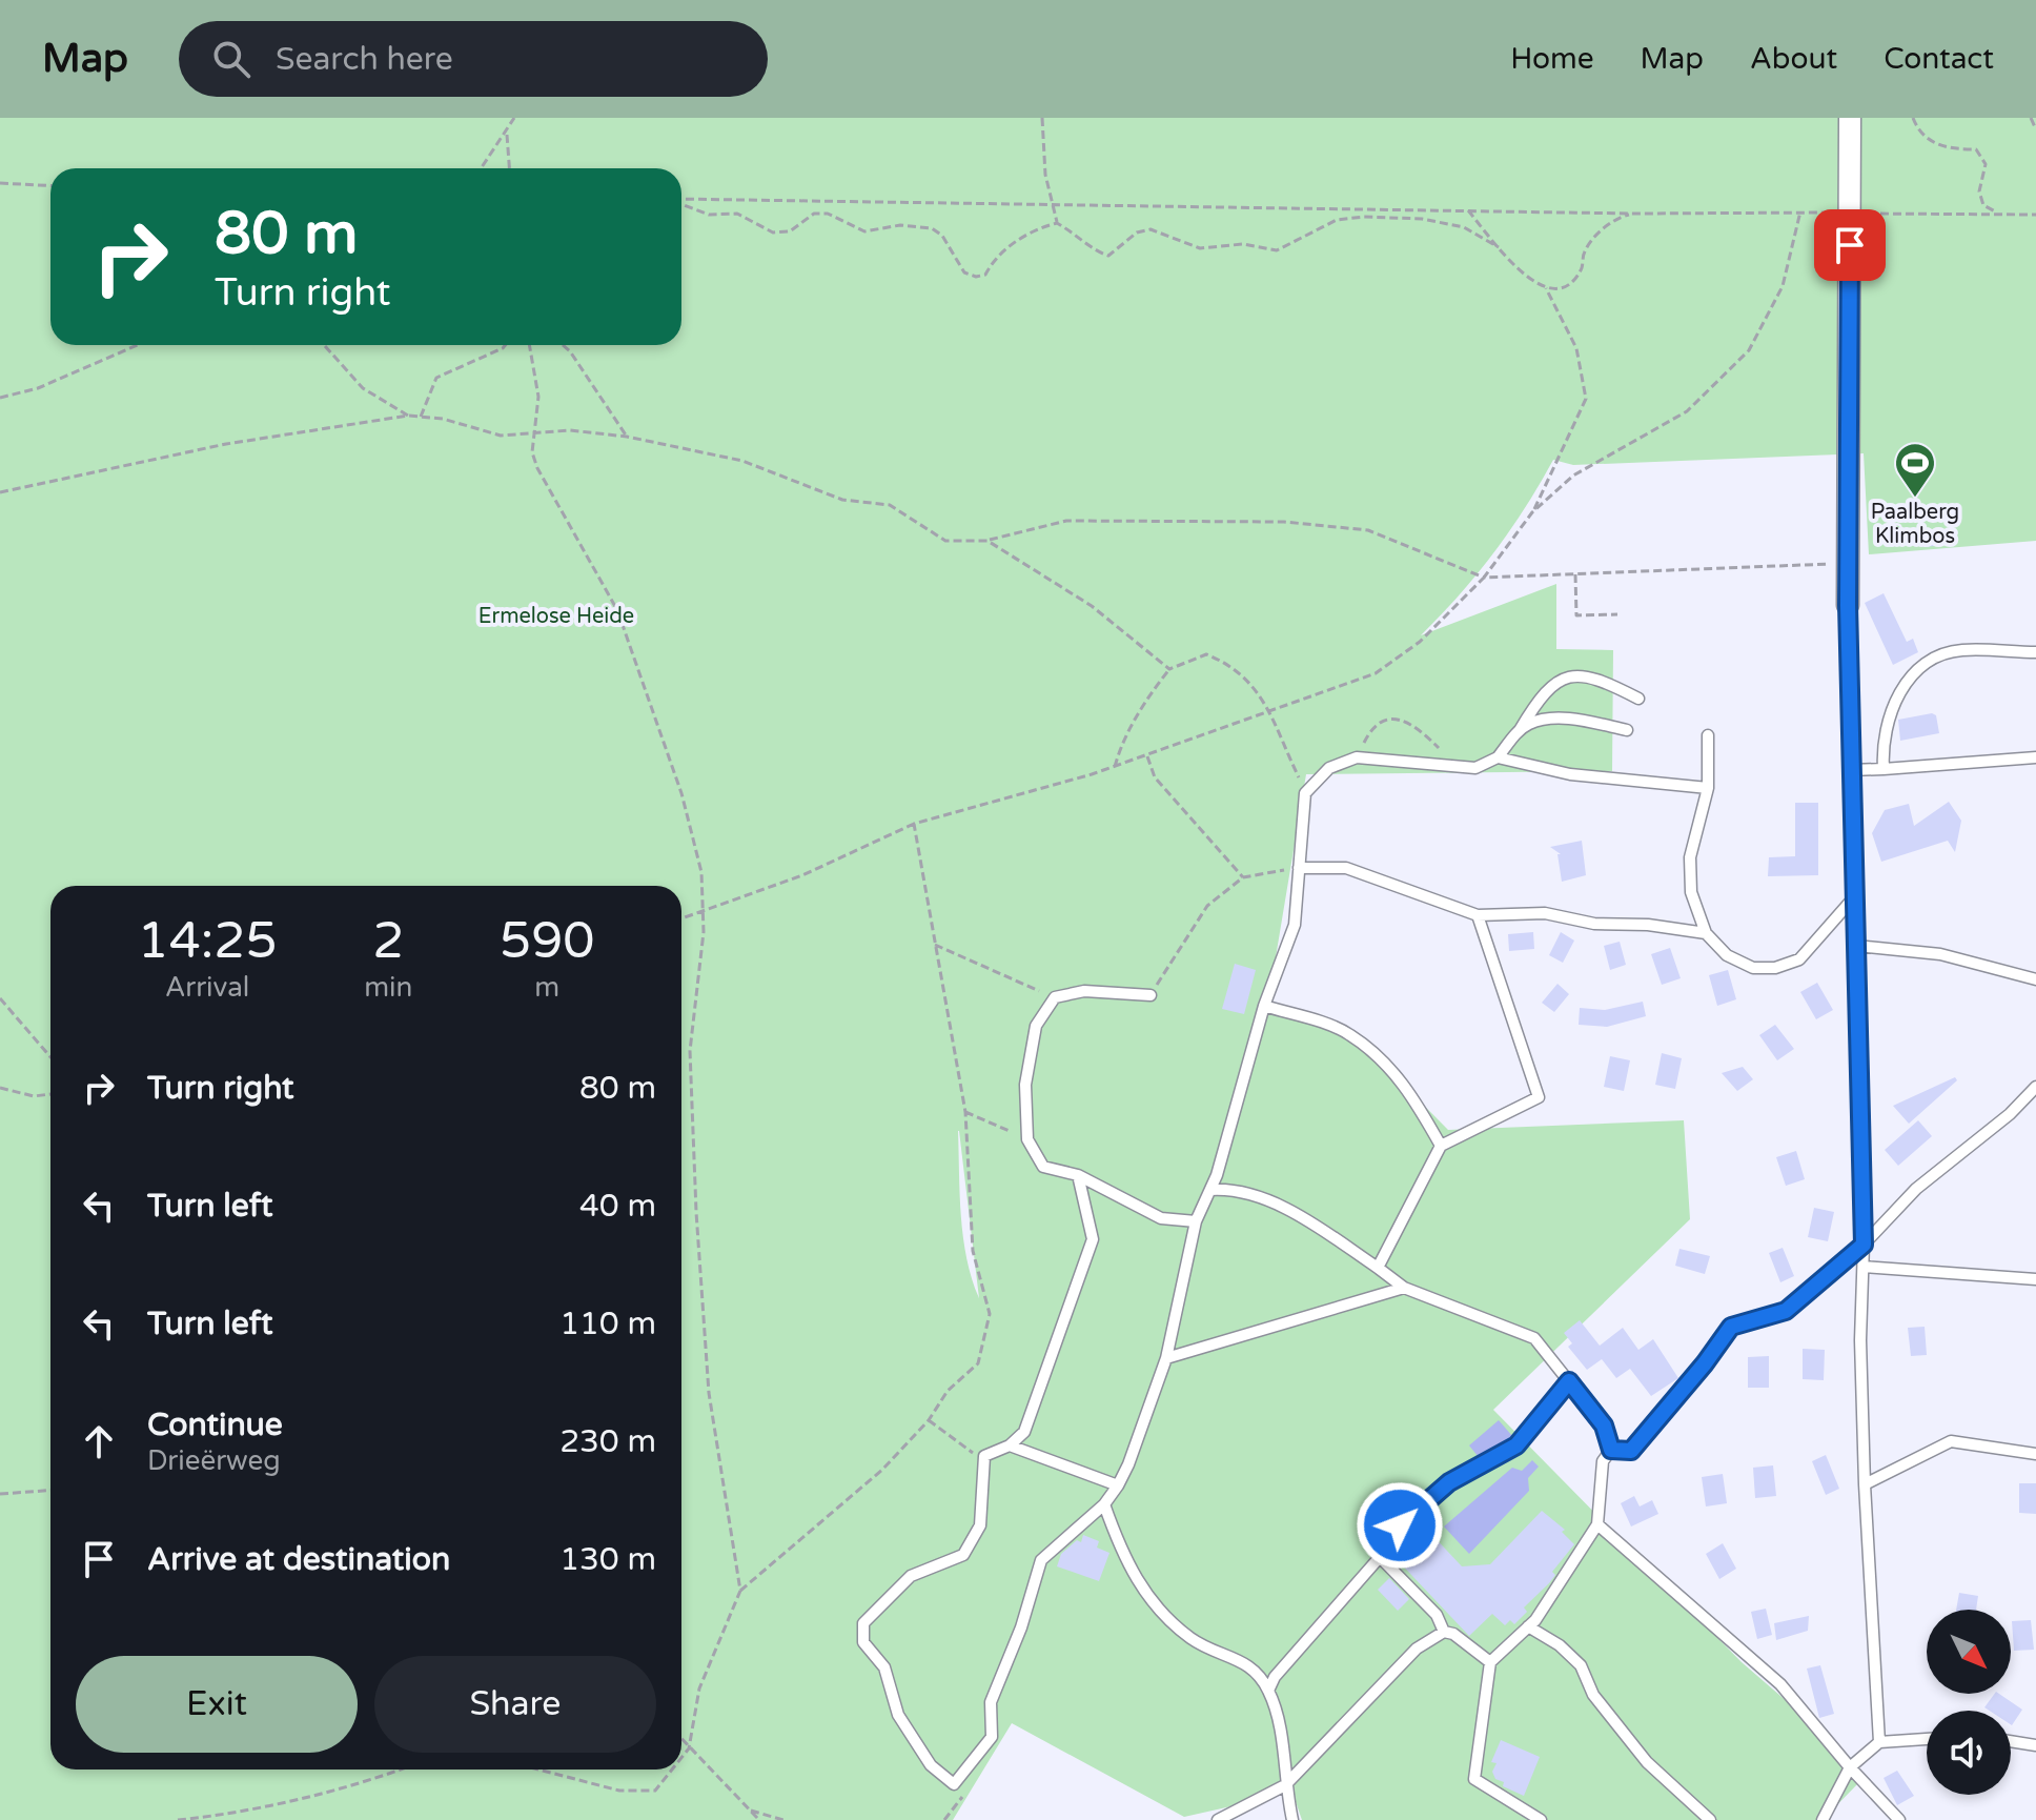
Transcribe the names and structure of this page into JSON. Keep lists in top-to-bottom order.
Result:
{
  "parks": ["Ermelose Heide"],
  "places": {
    "sports": ["Paalberg Klimbos"]
  },
  "north": "bottom right",
  "page": {
    "header": "Map",
    "search": "Search here",
    "nav": [
      "Home",
      "Map",
      "About",
      "Contact"
    ],
    "turn": ["80 m", "Turn right"],
    "eta": [
      "14:25",
      "Arrival",
      "2",
      "min",
      "590",
      "m"
    ],
    "list": [
      {
        "name": "Turn right",
        "value": "80 m"
      },
      {
        "name": "Turn left",
        "value": "40 m"
      },
      {
        "name": "Turn left",
        "value": "110 m"
      },
      {
        "name": "Continue",
        "note": "Drieërweg",
        "value": "230 m"
      },
      {
        "name": "Arrive at destination",
        "value": "130 m"
      }
    ],
    "buttons": ["Exit", "Share"]
  }
}
